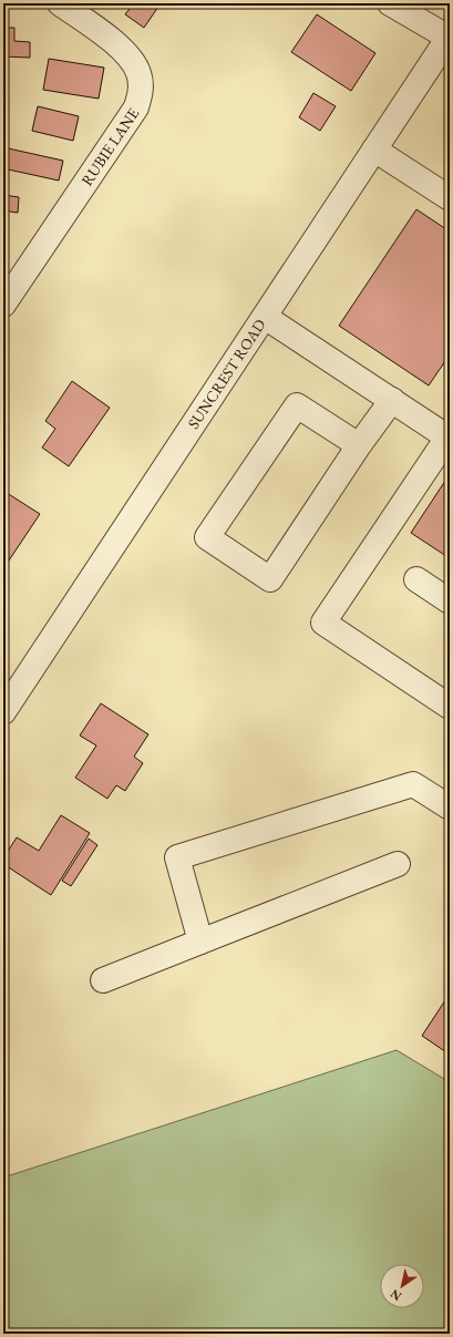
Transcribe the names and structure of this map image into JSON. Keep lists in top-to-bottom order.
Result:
{
  "streets": {
    "street": ["RUBIE LANE", "SUNCREST ROAD"]
  },
  "north": "bottom left"
}
